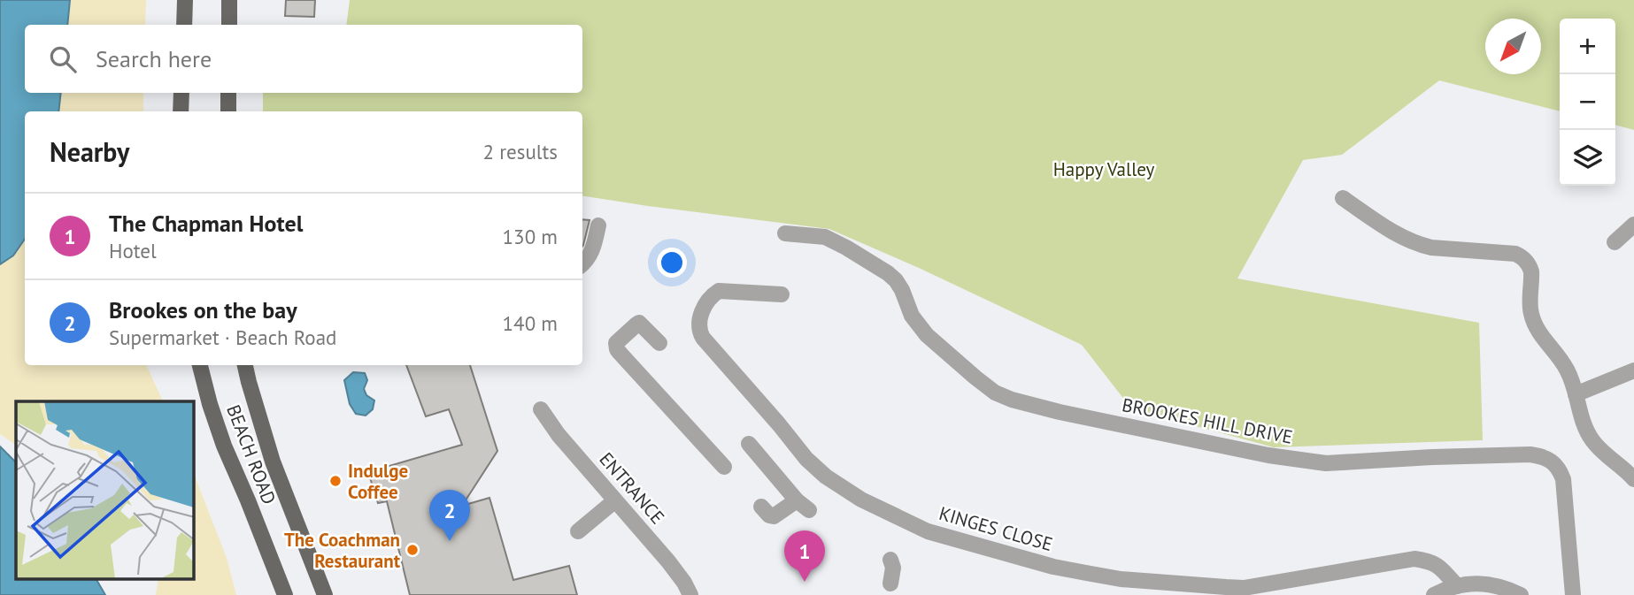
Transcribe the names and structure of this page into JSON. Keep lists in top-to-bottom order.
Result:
{
  "streets": {
    "main road": ["BEACH ROAD"],
    "street": ["BROOKES HILL DRIVE", "ENTRANCE", "KINGES CLOSE"]
  },
  "parks": ["Happy Valley"],
  "places": ["Indulge Coffee", "The Coachman Restaurant"],
  "north": "bottom left",
  "page": {
    "map_buttons": ["+", "−"],
    "search": "Search here",
    "heading": ["Nearby", "2 results"],
    "list": [
      {
        "mark": "1",
        "name": "The Chapman Hotel",
        "note": "Hotel",
        "value": "130 m"
      },
      {
        "mark": "2",
        "name": "Brookes on the bay",
        "note": "Supermarket · Beach Road",
        "value": "140 m"
      }
    ],
    "pins": ["2", "1"]
  }
}
